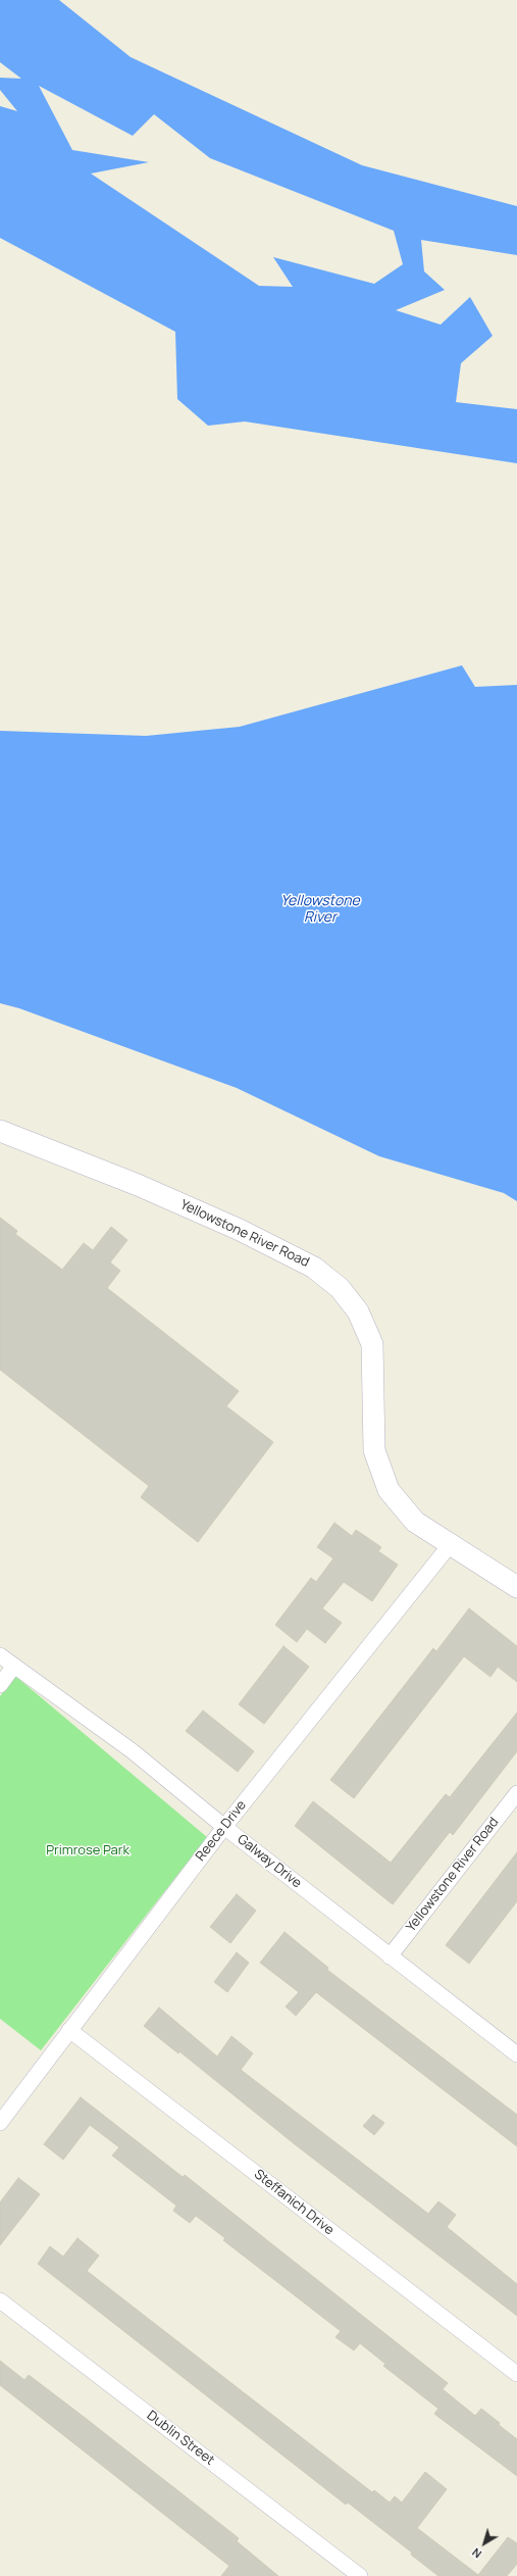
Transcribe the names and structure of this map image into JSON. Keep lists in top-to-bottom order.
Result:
{
  "streets": {
    "street": [
      "Yellowstone River Road",
      "Reece Drive",
      "Galway Drive",
      "Steffanich Drive",
      "Dublin Street"
    ]
  },
  "crossings": [
    ["Yellowstone River Road", "Reece Drive"],
    ["Yellowstone River Road", "Galway Drive"],
    ["Reece Drive", "Galway Drive"],
    ["Reece Drive", "Steffanich Drive"]
  ],
  "water": ["Yellowstone River"],
  "parks": ["Primrose Park"],
  "north": "bottom left"
}
